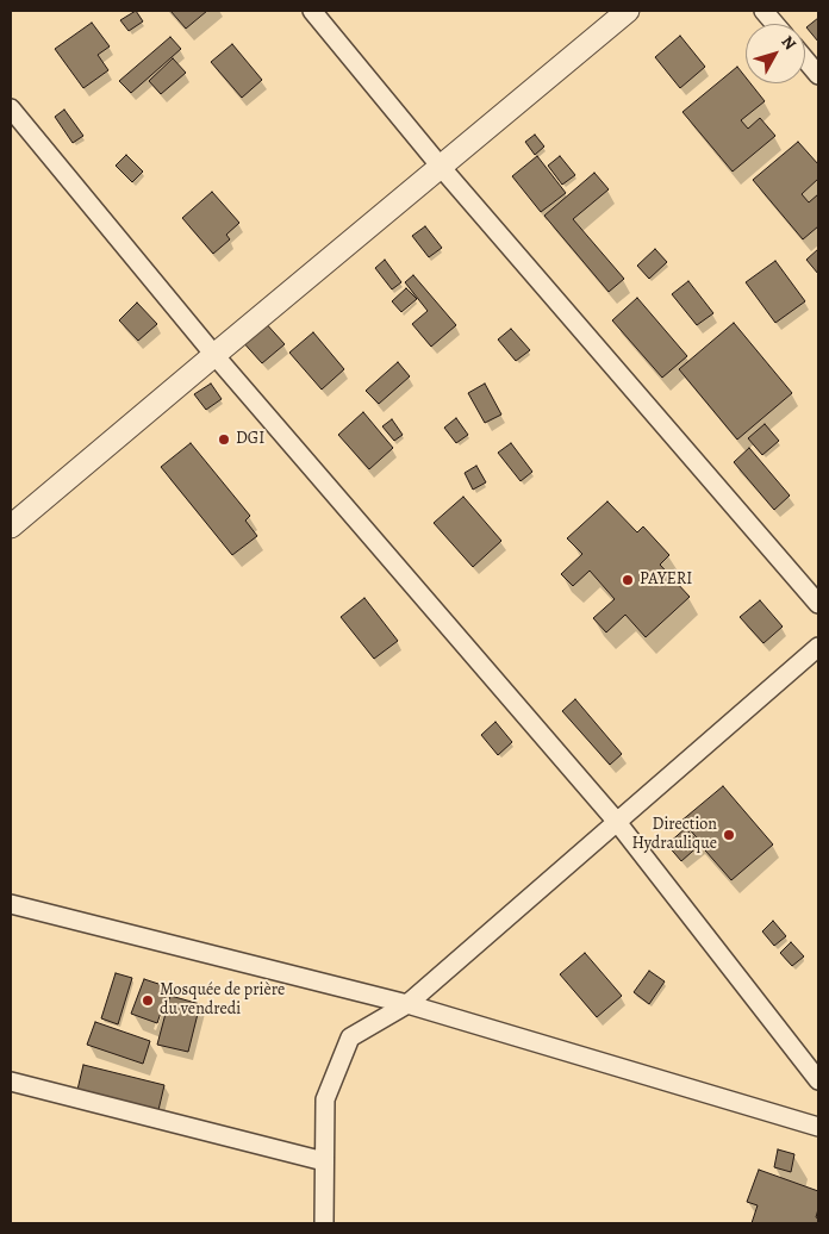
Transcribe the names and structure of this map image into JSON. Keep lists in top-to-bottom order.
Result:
{
  "places": [
    "DGI",
    "PAYERI",
    "Direction Hydraulique",
    "Mosquée de prière du vendredi"
  ],
  "north": "top right"
}
